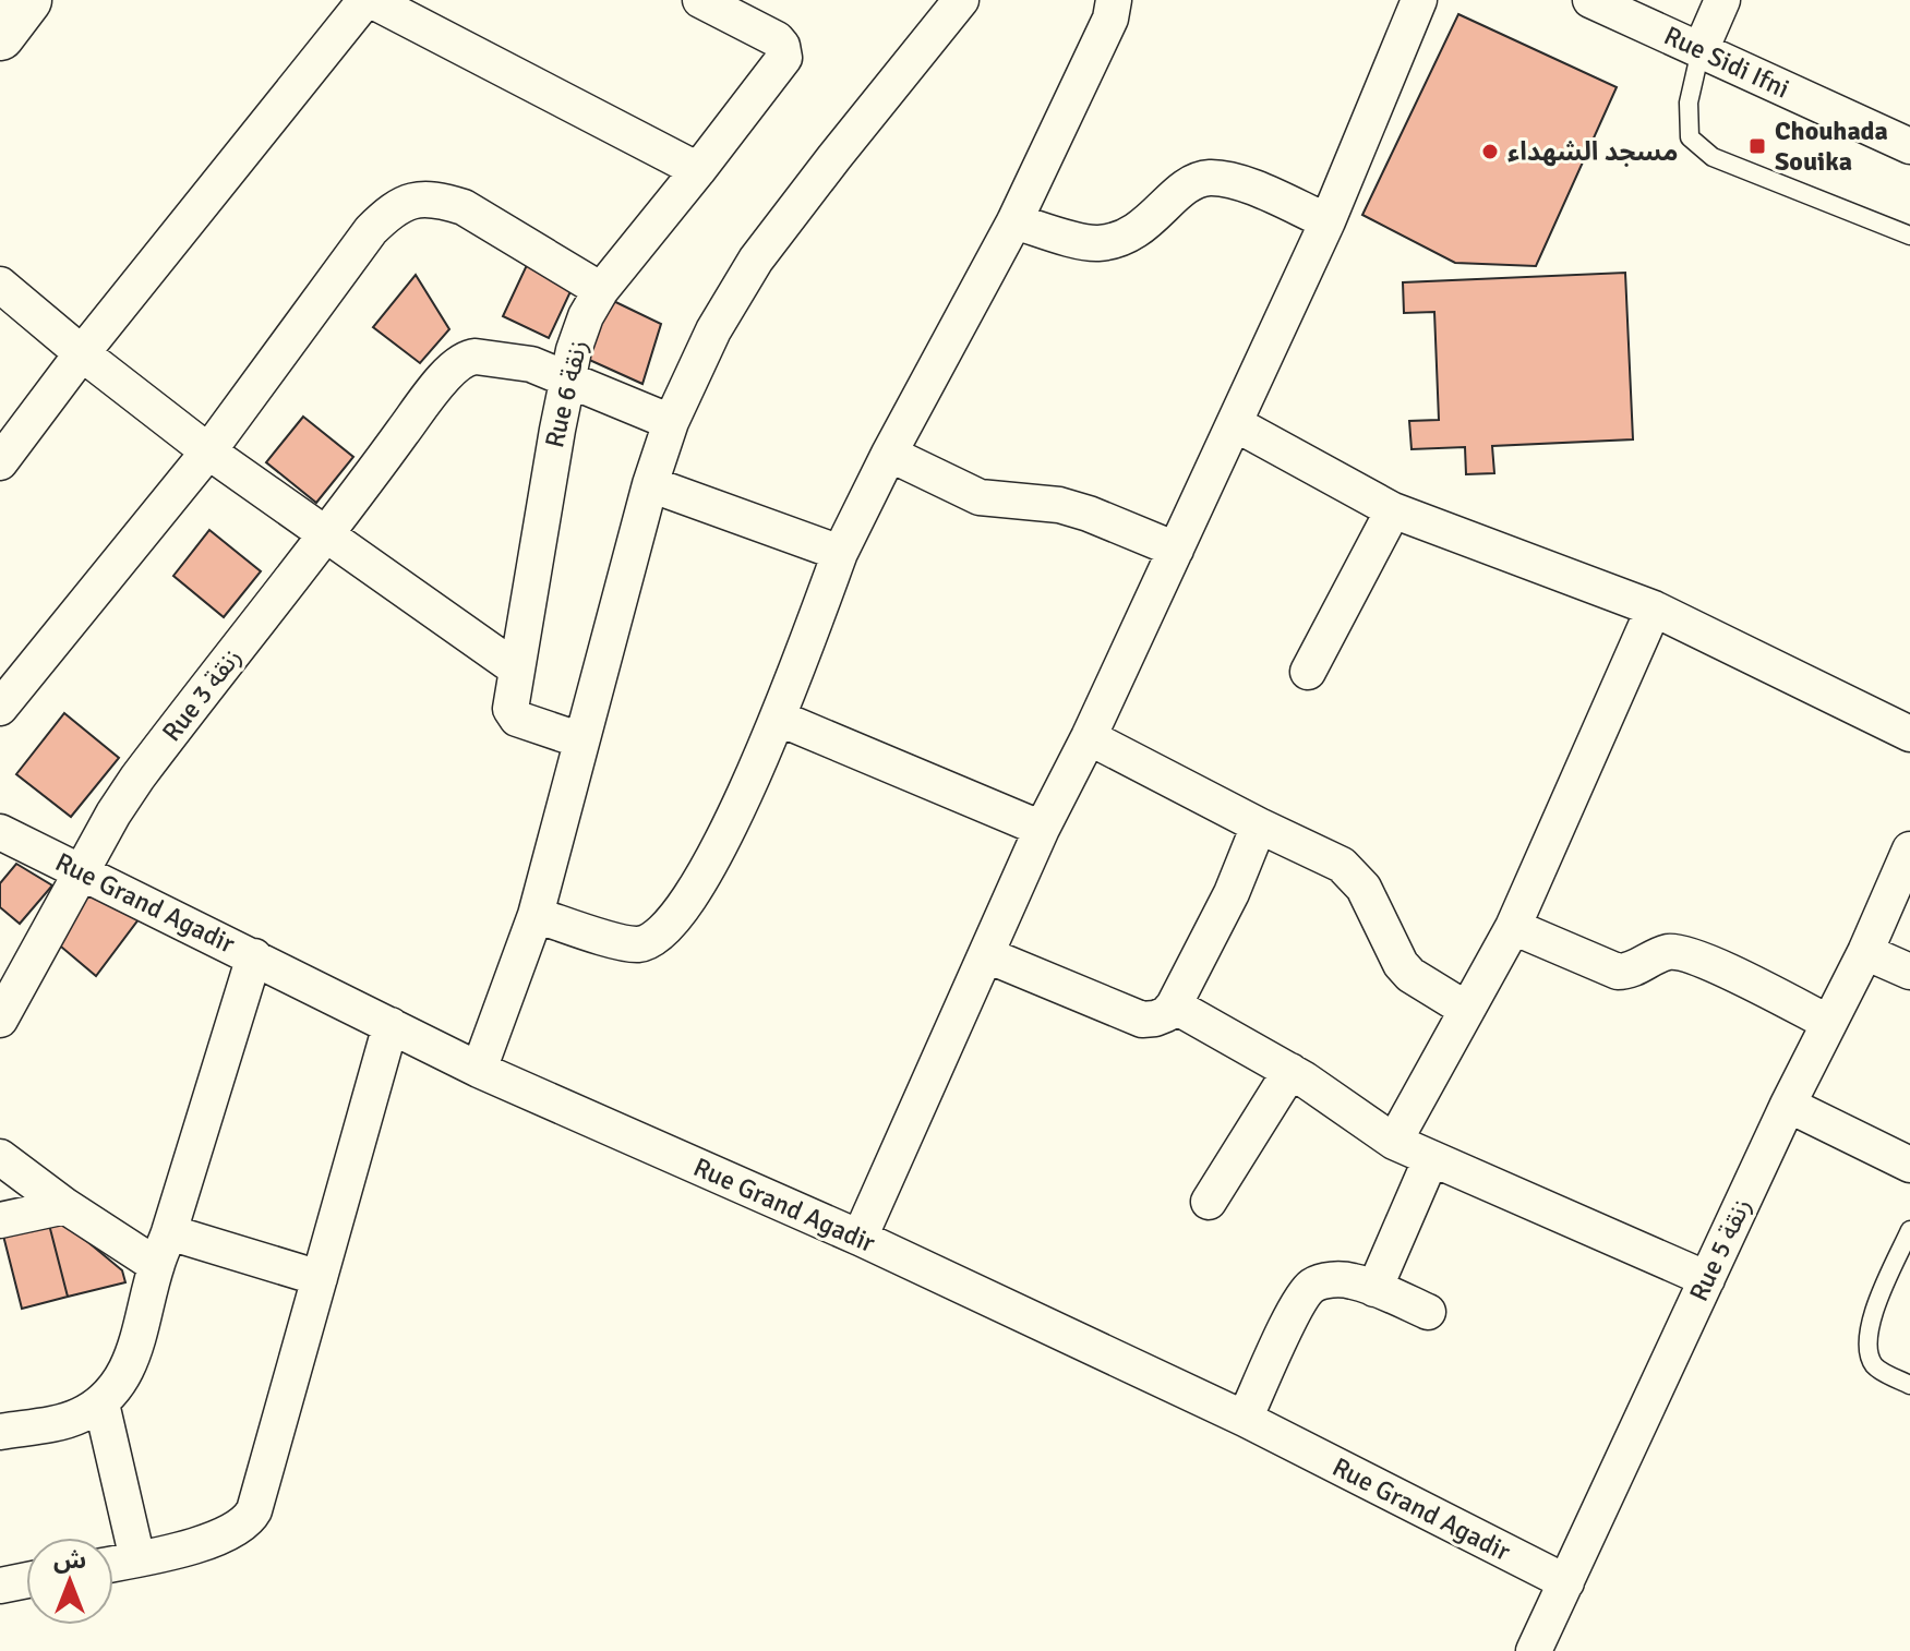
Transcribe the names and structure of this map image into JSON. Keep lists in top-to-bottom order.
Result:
{
  "streets": {
    "street": [
      "Rue Sidi Ifni",
      "Rue 6 زنقة",
      "Rue 3 زنقة",
      "Rue Grand Agadir",
      "Rue 5 زنقة"
    ]
  },
  "crossings": [
    ["Rue 6 زنقة", "Rue 3 زنقة"],
    ["Rue 3 زنقة", "Rue Grand Agadir"],
    ["Rue Grand Agadir", "Rue 5 زنقة"]
  ],
  "places": {
    "transit": ["Chouhada Souika"],
    "other": ["مسجد الشهداء"]
  },
  "north": "top"
}
